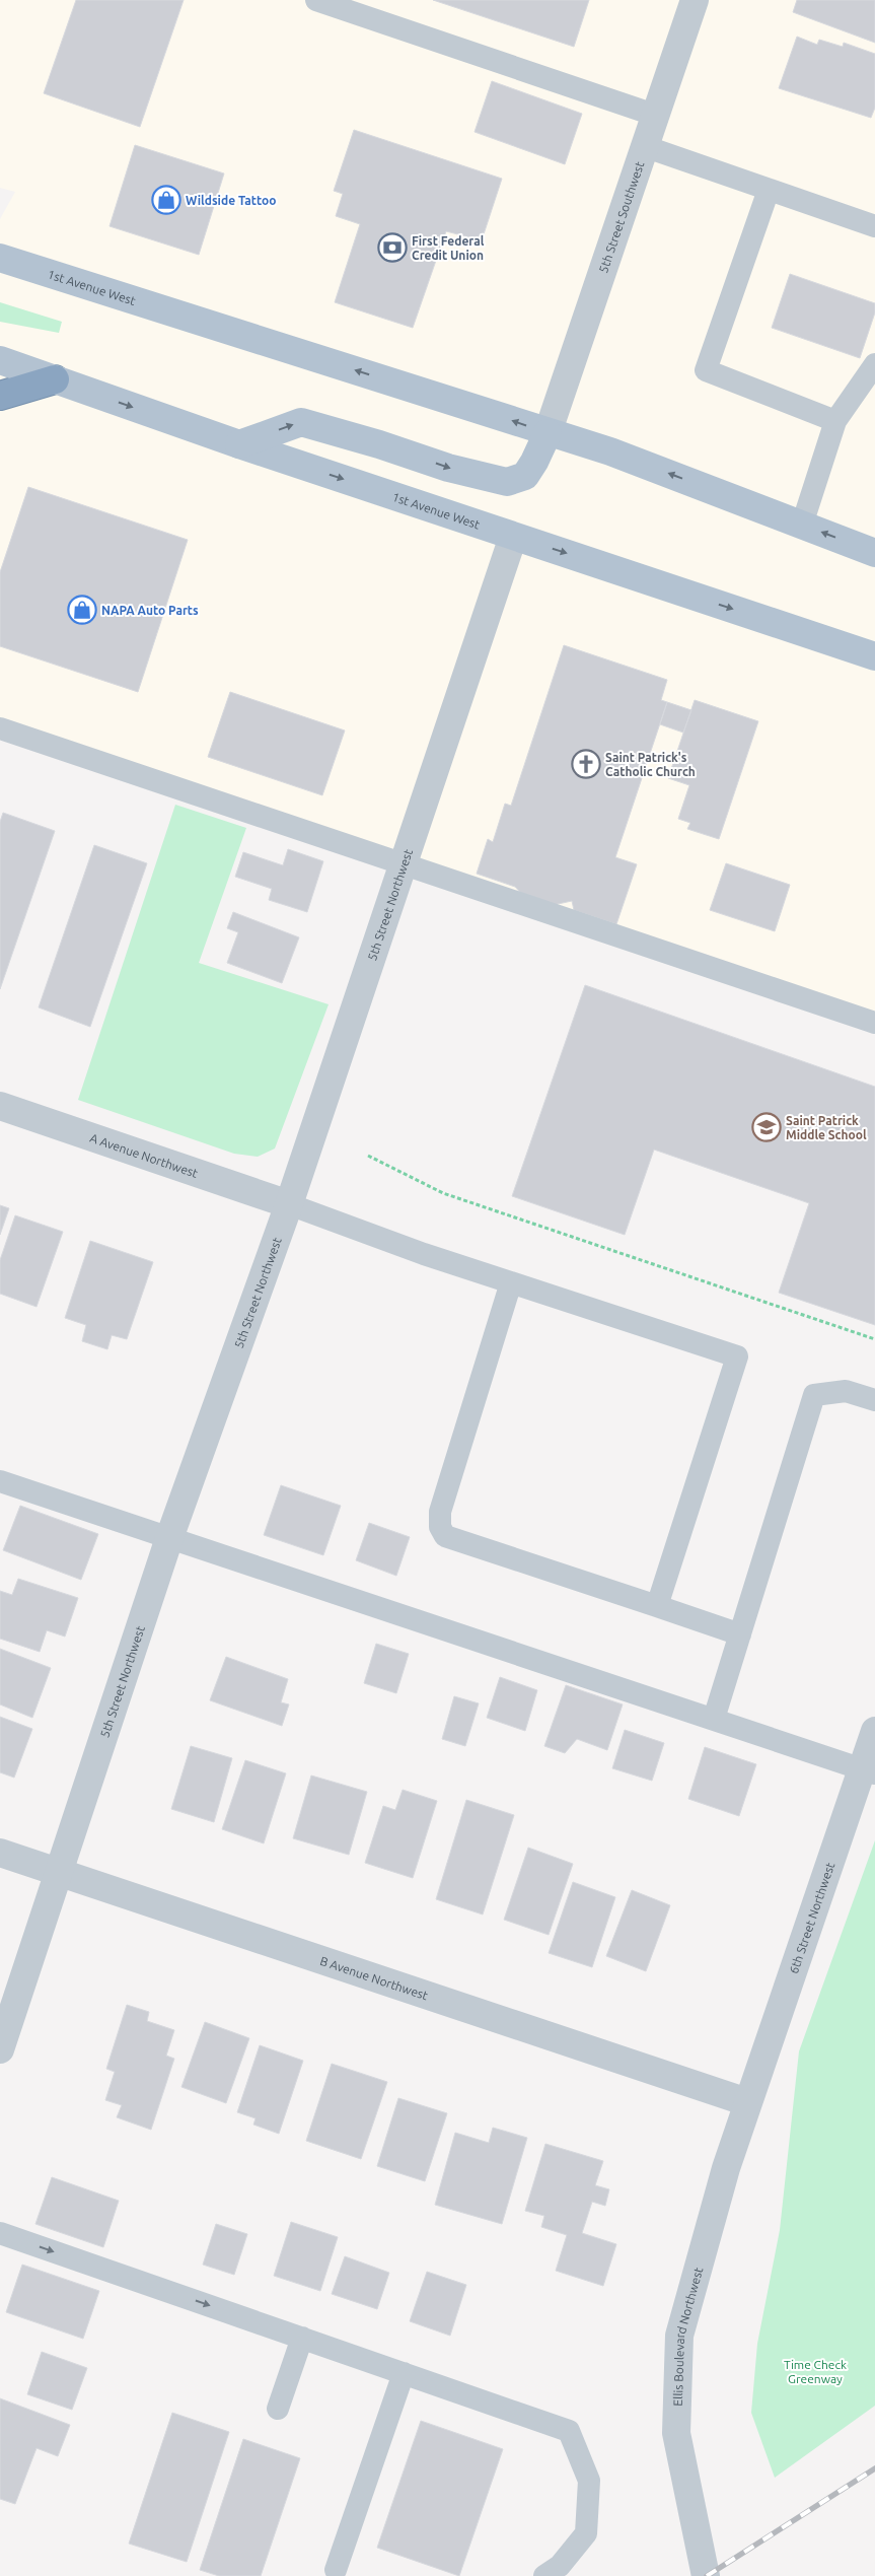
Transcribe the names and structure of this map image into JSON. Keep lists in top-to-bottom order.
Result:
{
  "streets": {
    "main road": ["1st Avenue West"],
    "street": [
      "5th Street Southwest",
      "5th Street Northwest",
      "A Avenue Northwest",
      "6th Street Northwest",
      "B Avenue Northwest",
      "Ellis Boulevard Northwest"
    ]
  },
  "crossings": [
    ["5th Street Southwest", "1st Avenue West"],
    ["1st Avenue West", "5th Street Northwest"],
    ["5th Street Northwest", "A Avenue Northwest"],
    ["5th Street Northwest", "B Avenue Northwest"],
    ["6th Street Northwest", "B Avenue Northwest"],
    ["6th Street Northwest", "Ellis Boulevard Northwest"],
    ["B Avenue Northwest", "Ellis Boulevard Northwest"]
  ],
  "parks": ["Time Check Greenway"],
  "places": {
    "shop": ["Wildside Tattoo", "NAPA Auto Parts"],
    "bank": ["First Federal Credit Union"],
    "church": ["Saint Patrick's Catholic Church"],
    "school or university": ["Saint Patrick Middle School"]
  }
}
